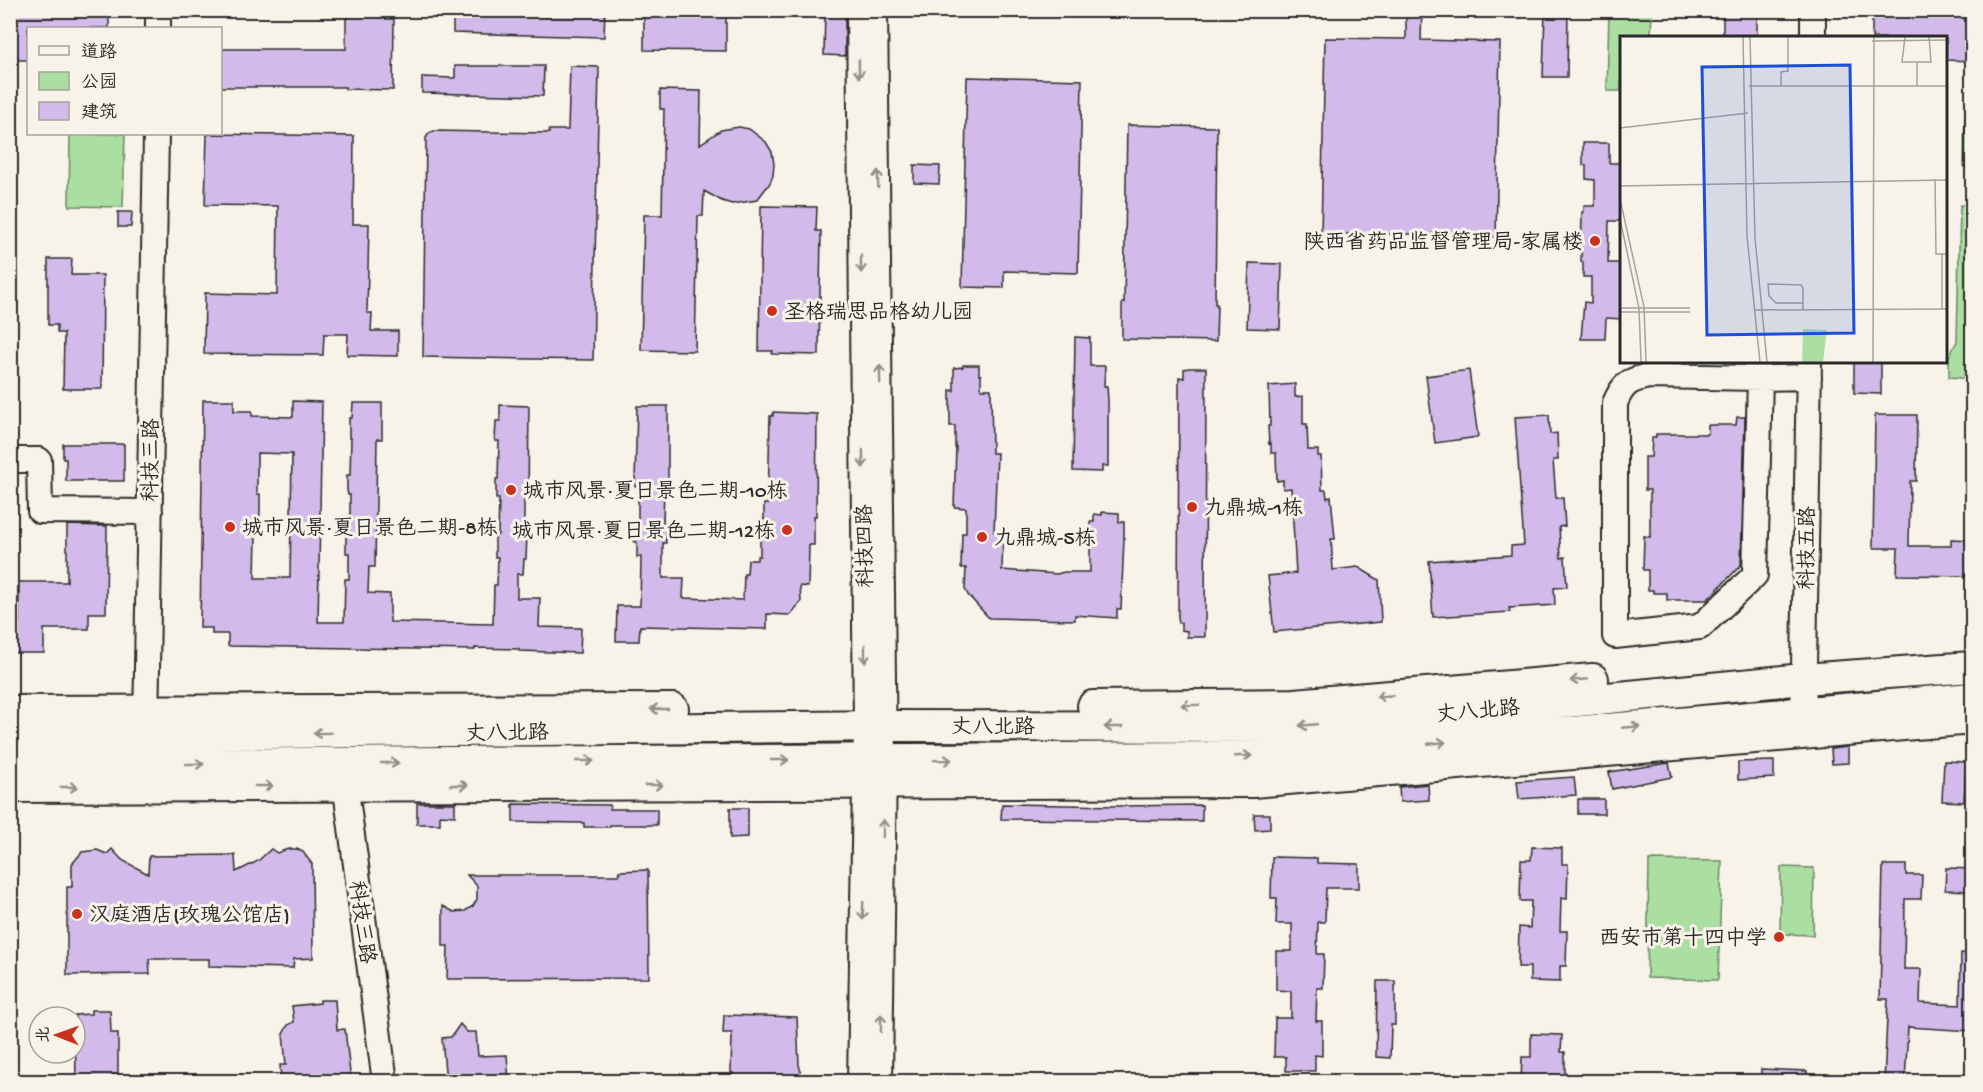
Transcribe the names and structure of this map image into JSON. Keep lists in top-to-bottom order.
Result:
{
  "streets": {
    "main road": ["丈八北路"],
    "street": ["科技三路", "科技四路", "科技五路"]
  },
  "crossings": [
    ["科技三路", "丈八北路"],
    ["科技四路", "丈八北路"],
    ["科技五路", "丈八北路"]
  ],
  "places": [
    "陕西省药品监督管理局-家属楼",
    "圣格瑞思品格幼儿园",
    "城市风景·夏日景色二期-10栋",
    "九鼎城-1栋",
    "城市风景·夏日景色二期-8栋",
    "城市风景·夏日景色二期-12栋",
    "九鼎城-5栋",
    "汉庭酒店(玫瑰公馆店)",
    "西安市第十四中学"
  ],
  "legend": ["道路", "公园", "建筑"],
  "north": "left"
}
